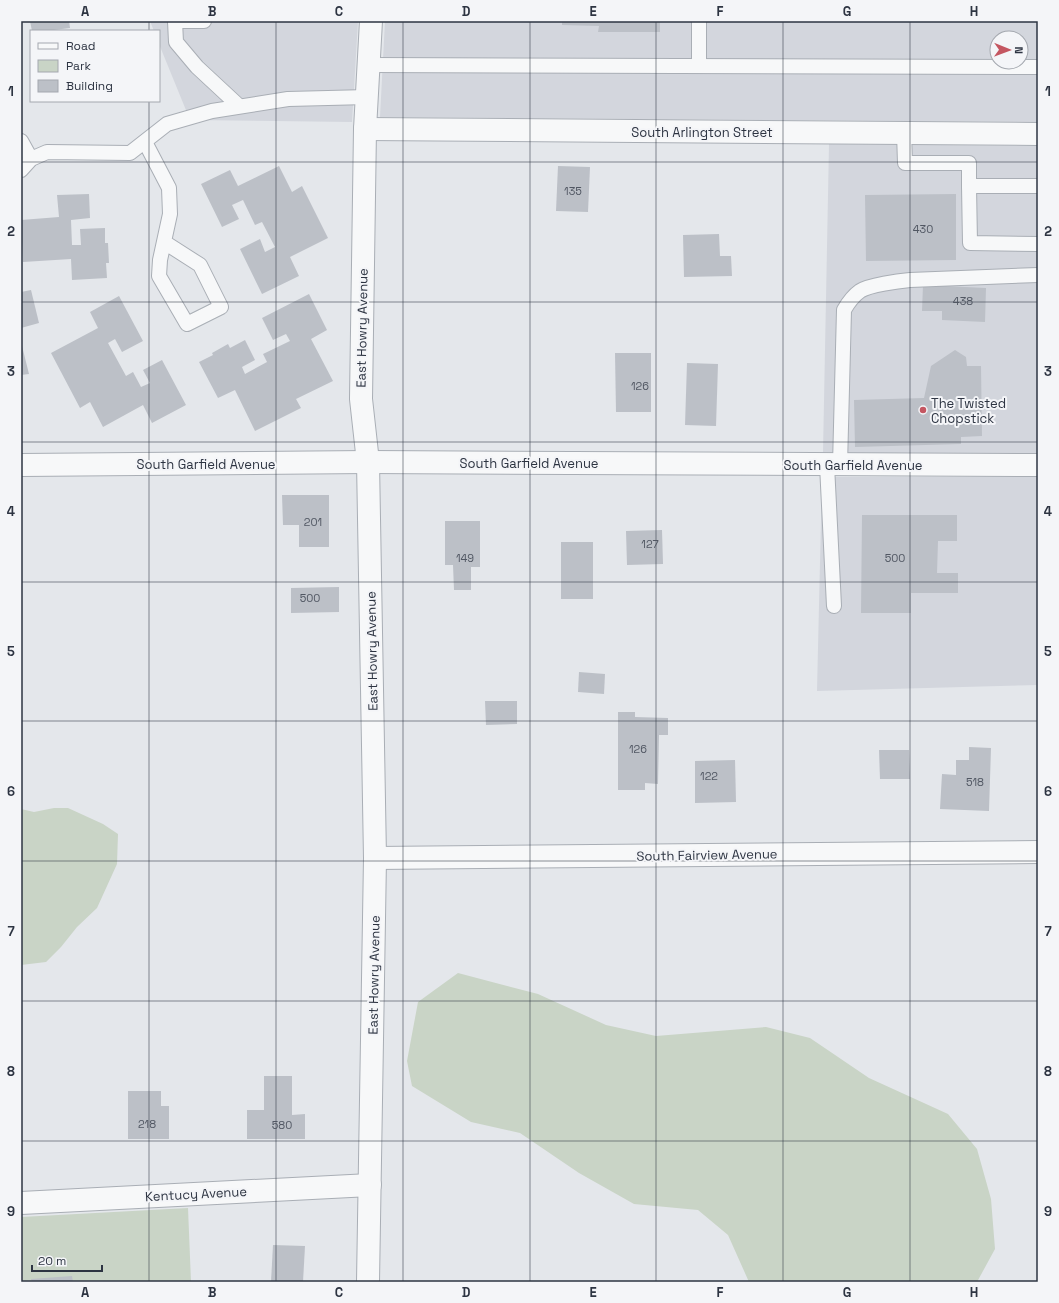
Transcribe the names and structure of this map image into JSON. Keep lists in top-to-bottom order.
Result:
{
  "streets": {
    "street": [
      "South Arlington Street",
      "East Howry Avenue",
      "South Garfield Avenue",
      "South Fairview Avenue",
      "Kentucy Avenue"
    ]
  },
  "crossings": [
    ["South Arlington Street", "East Howry Avenue"],
    ["East Howry Avenue", "South Garfield Avenue"],
    ["East Howry Avenue", "South Fairview Avenue"],
    ["East Howry Avenue", "Kentucy Avenue"]
  ],
  "places": ["The Twisted Chopstick"],
  "house_numbers": [
    "135",
    "430",
    "438",
    "126",
    "201",
    "127",
    "149",
    "500",
    "500",
    "126",
    "122",
    "518",
    "218",
    "580"
  ],
  "legend": ["Road", "Park", "Building"],
  "scale_bar": "20 m",
  "north": "right",
  "grid": {
    "columns": [
      "A",
      "B",
      "C",
      "D",
      "E",
      "F",
      "G",
      "H"
    ],
    "rows": [
      "1",
      "2",
      "3",
      "4",
      "5",
      "6",
      "7",
      "8",
      "9"
    ]
  }
}
